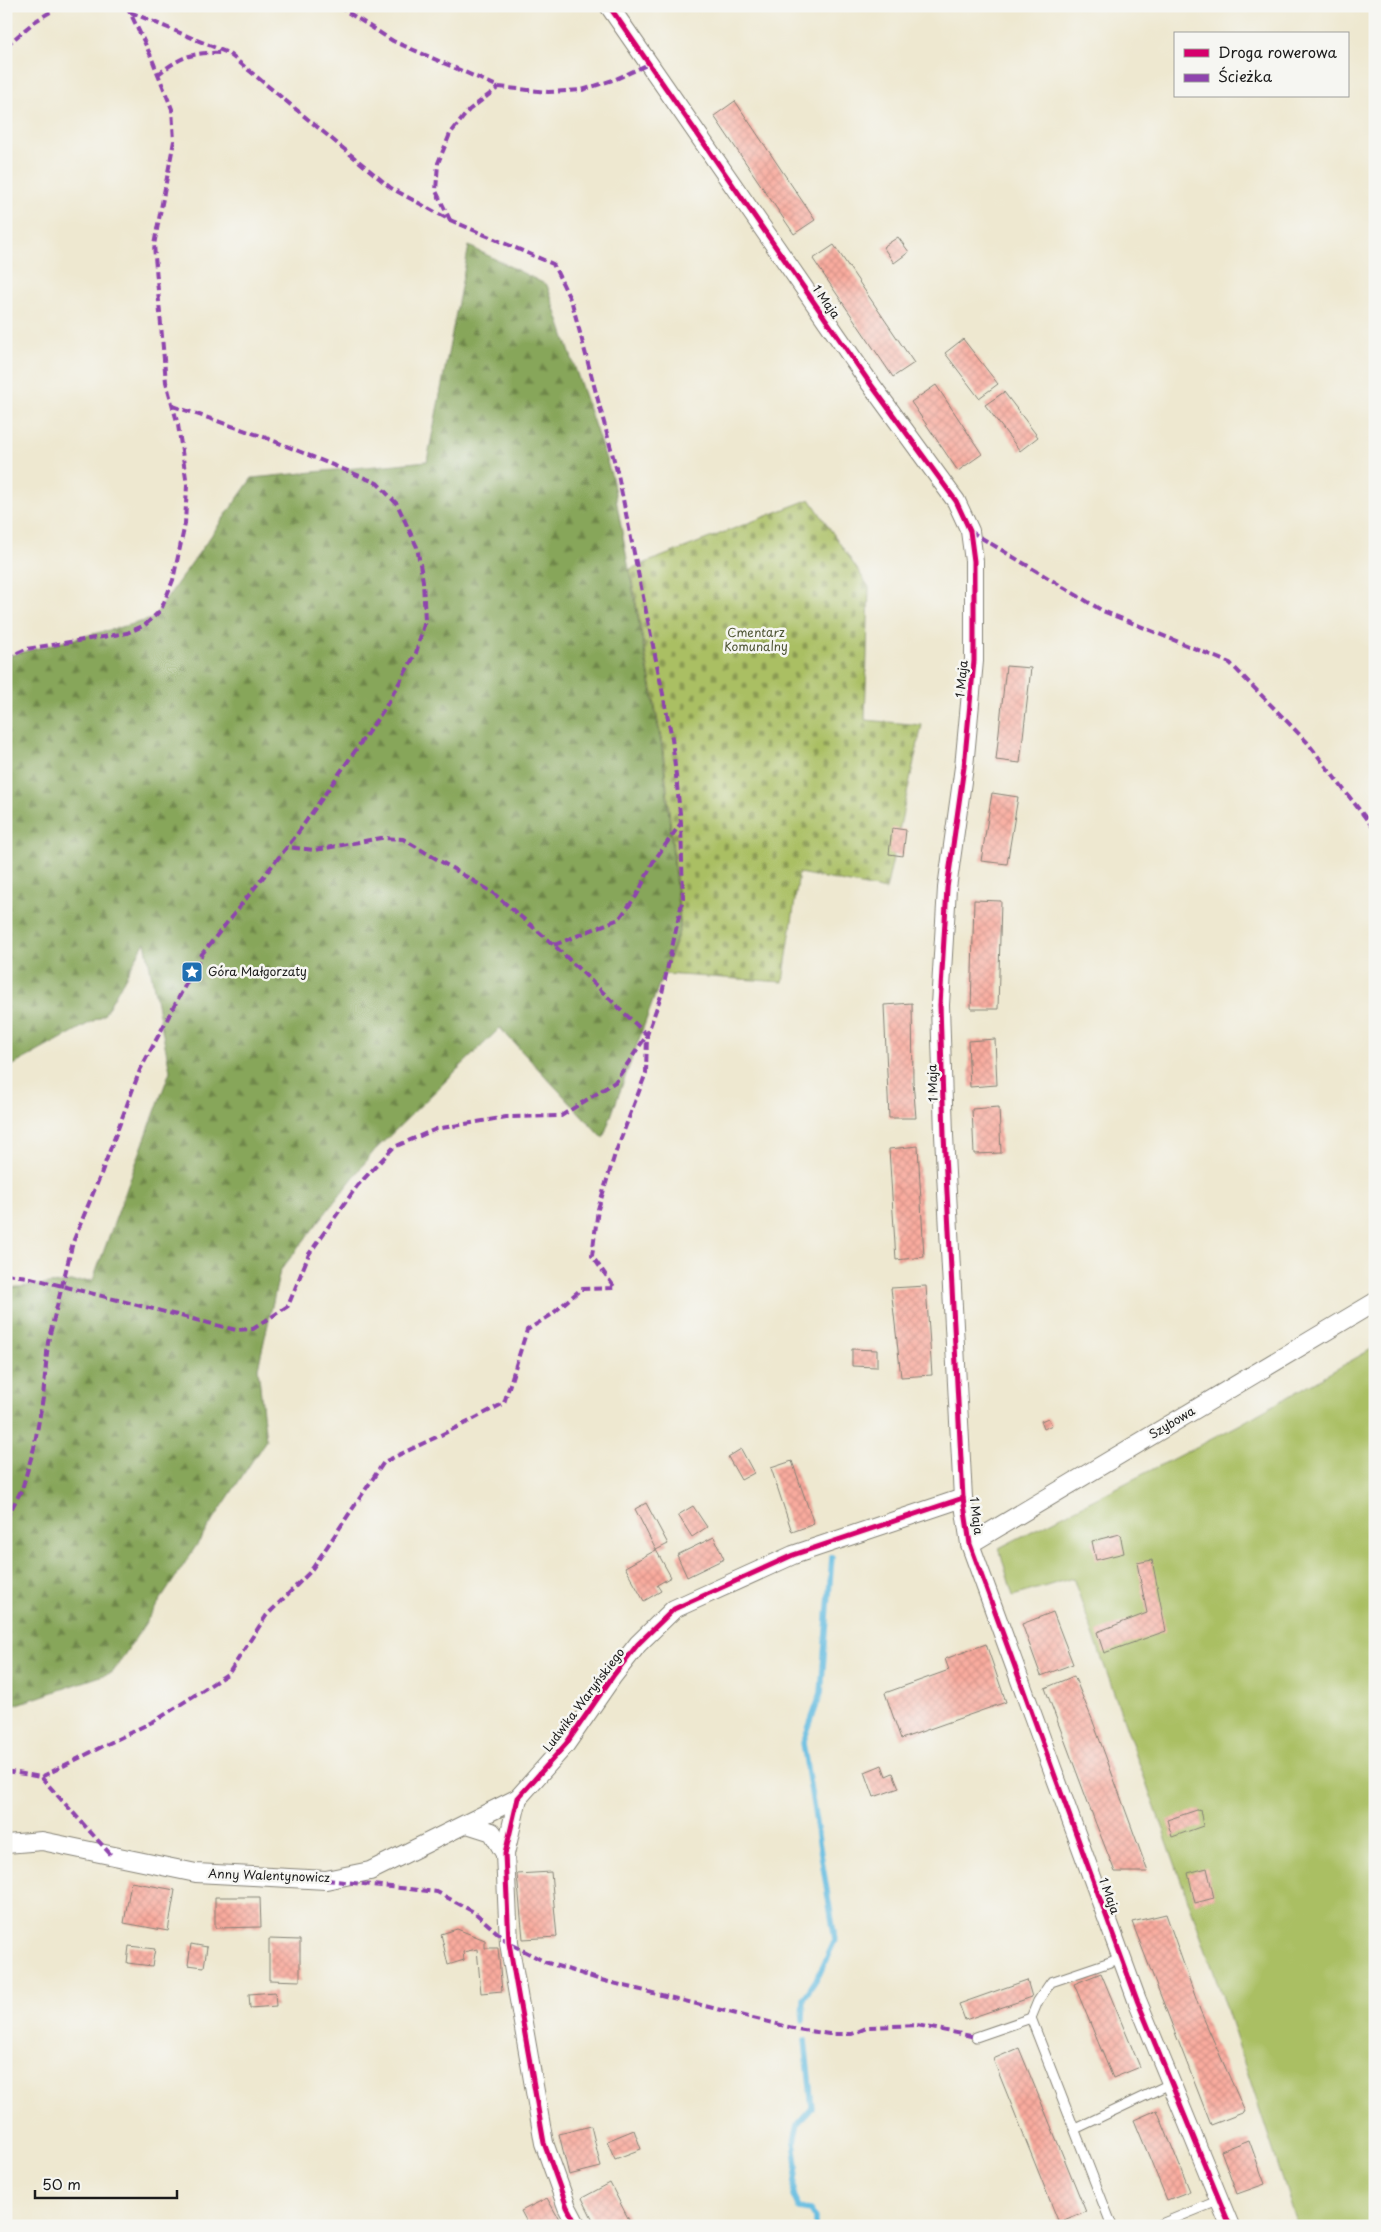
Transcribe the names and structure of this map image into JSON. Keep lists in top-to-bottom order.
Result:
{
  "streets": {
    "street": [
      "1 Maja",
      "Szybowa",
      "Ludwika Waryńskiego",
      "Anny Walentynowicz"
    ]
  },
  "crossings": [
    ["1 Maja", "Szybowa"],
    ["1 Maja", "Ludwika Waryńskiego"],
    ["Ludwika Waryńskiego", "Anny Walentynowicz"]
  ],
  "parks": ["Cmentarz Komunalny"],
  "places": {
    "place": ["Góra Małgorzaty"]
  },
  "legend": ["Droga rowerowa", "Ścieżka"],
  "scale_bar": "50 m"
}
